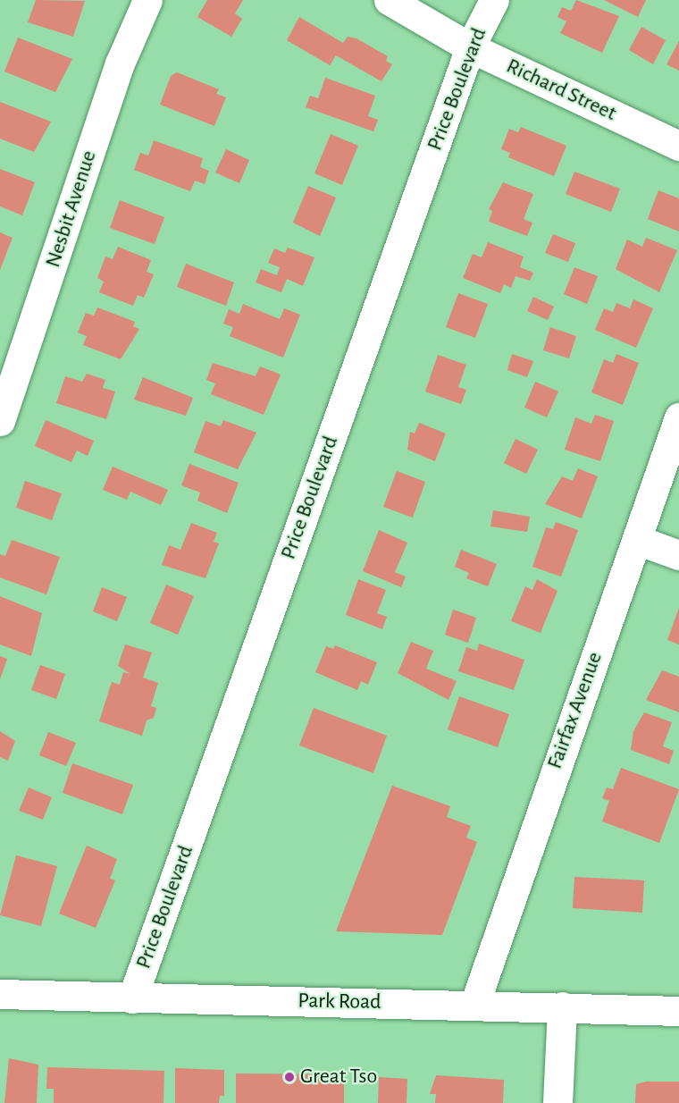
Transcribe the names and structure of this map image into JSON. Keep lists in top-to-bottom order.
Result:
{
  "streets": {
    "street": [
      "Price Boulevard",
      "Richard Street",
      "Nesbit Avenue",
      "Fairfax Avenue",
      "Park Road"
    ]
  },
  "crossings": [
    ["Price Boulevard", "Richard Street"],
    ["Price Boulevard", "Park Road"],
    ["Fairfax Avenue", "Park Road"]
  ],
  "places": ["Great Tso"]
}
